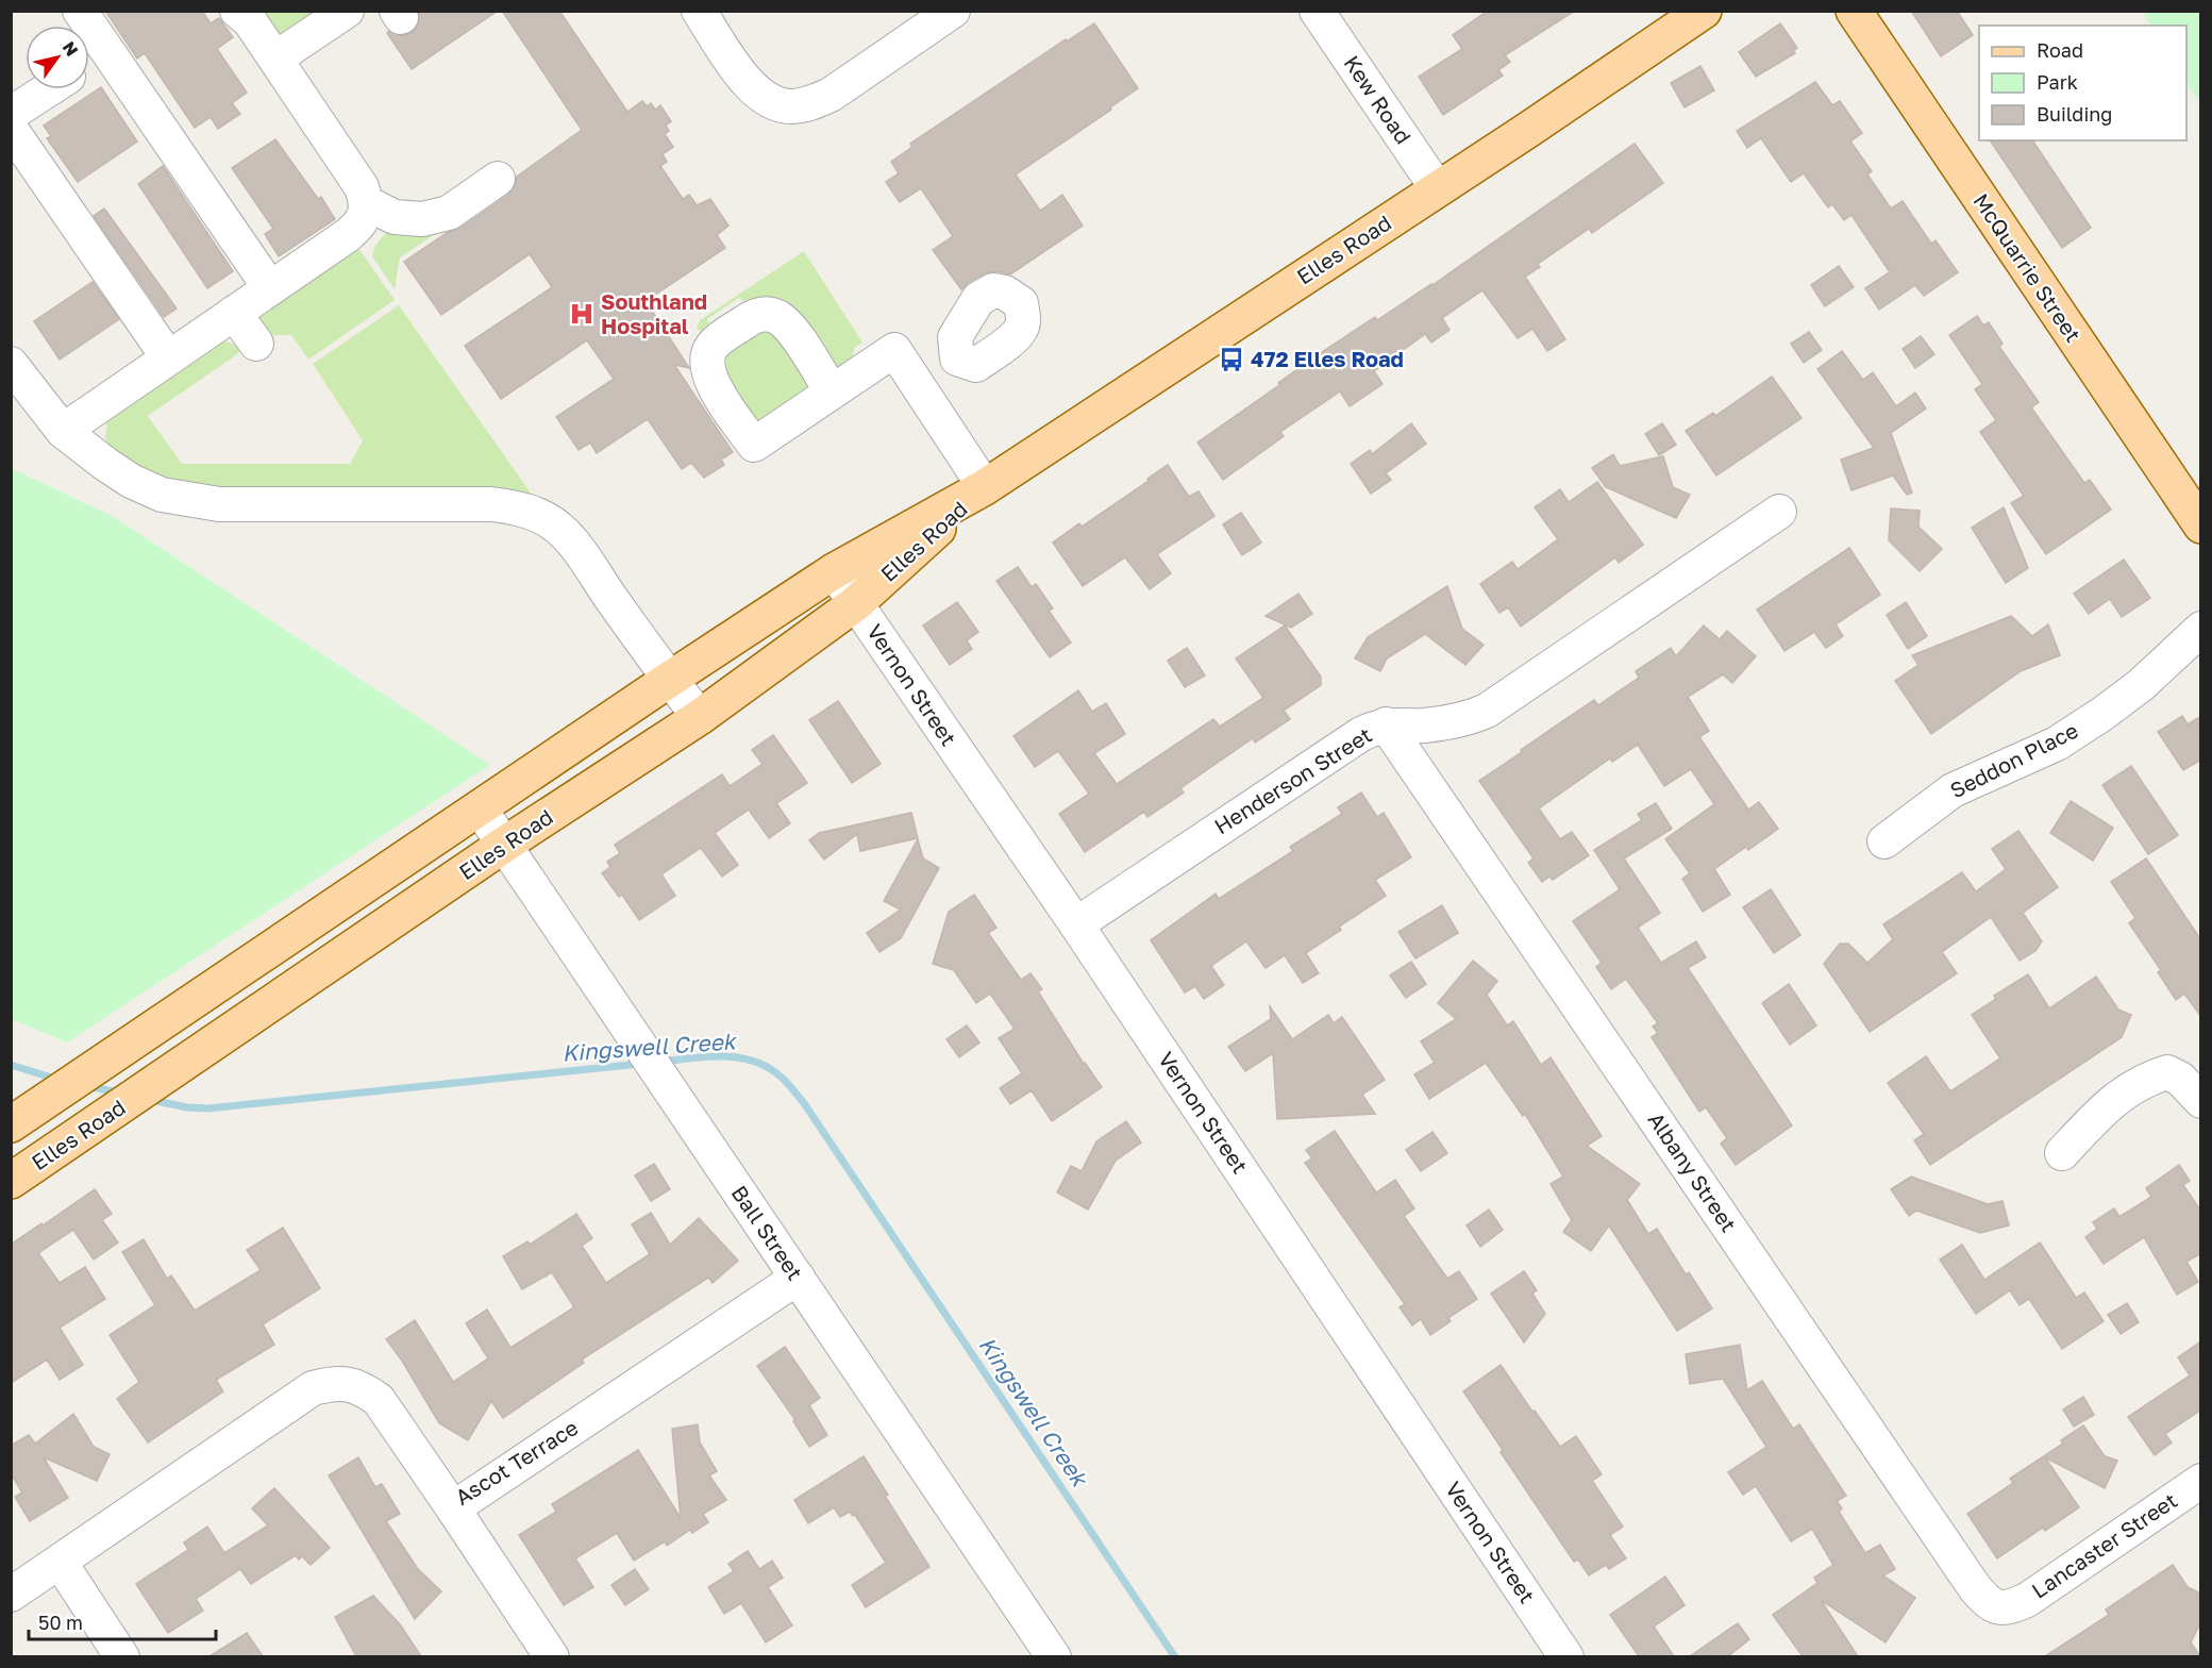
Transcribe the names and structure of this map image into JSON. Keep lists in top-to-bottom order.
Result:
{
  "streets": {
    "main road": ["Elles Road", "McQuarrie Street"],
    "street": [
      "Kew Road",
      "Vernon Street",
      "Seddon Place",
      "Henderson Street",
      "Albany Street",
      "Ball Street",
      "Ascot Terrace",
      "Lancaster Street"
    ]
  },
  "crossings": [
    ["Kew Road", "Elles Road"],
    ["Elles Road", "Vernon Street"],
    ["Elles Road", "Ball Street"],
    ["Vernon Street", "Henderson Street"],
    ["Henderson Street", "Albany Street"],
    ["Albany Street", "Lancaster Street"],
    ["Ball Street", "Ascot Terrace"]
  ],
  "water": ["Kingswell Creek"],
  "places": {
    "hospital": ["Southland Hospital"],
    "bus stop": ["472 Elles Road"]
  },
  "legend": ["Road", "Park", "Building"],
  "scale_bar": "50 m",
  "north": "top right"
}
